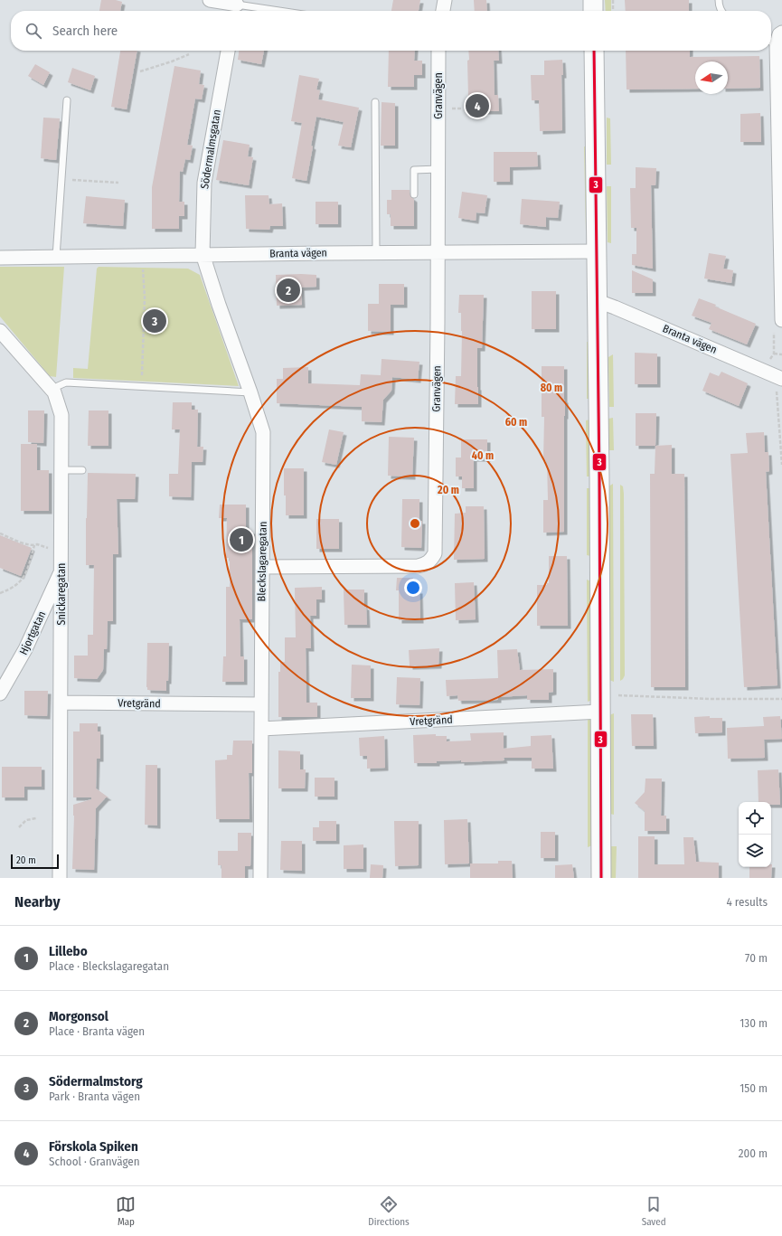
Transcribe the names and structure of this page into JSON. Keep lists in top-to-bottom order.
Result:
{
  "streets": {
    "street": [
      "Granvägen",
      "Södermalmsgatan",
      "Branta vägen",
      "Bleckslagaregatan",
      "Snickaregatan",
      "Hjortgatan",
      "Vretgränd"
    ]
  },
  "crossings": [
    ["Granvägen", "Branta vägen"],
    ["Granvägen", "Bleckslagaregatan"],
    ["Södermalmsgatan", "Branta vägen"],
    ["Södermalmsgatan", "Bleckslagaregatan"],
    ["Branta vägen", "Bleckslagaregatan"],
    ["Bleckslagaregatan", "Vretgränd"],
    ["Snickaregatan", "Hjortgatan"],
    ["Snickaregatan", "Vretgränd"]
  ],
  "lines": ["transit line 3"],
  "scale_bar": "20 m",
  "north": "left",
  "page": {
    "search": "Search here",
    "pins": [
      "4",
      "2",
      "3",
      "1"
    ],
    "scale": "20 m",
    "heading": ["Nearby", "4 results"],
    "list": [
      {
        "mark": "1",
        "name": "Lillebo",
        "note": "Place · Bleckslagaregatan",
        "value": "70 m"
      },
      {
        "mark": "2",
        "name": "Morgonsol",
        "note": "Place · Branta vägen",
        "value": "130 m"
      },
      {
        "mark": "3",
        "name": "Södermalmstorg",
        "note": "Park · Branta vägen",
        "value": "150 m"
      },
      {
        "mark": "4",
        "name": "Förskola Spiken",
        "note": "School · Granvägen",
        "value": "200 m"
      }
    ],
    "nav": ["Map", "Directions", "Saved"]
  },
  "rings": [
    "80 m",
    "60 m",
    "40 m",
    "20 m"
  ]
}
